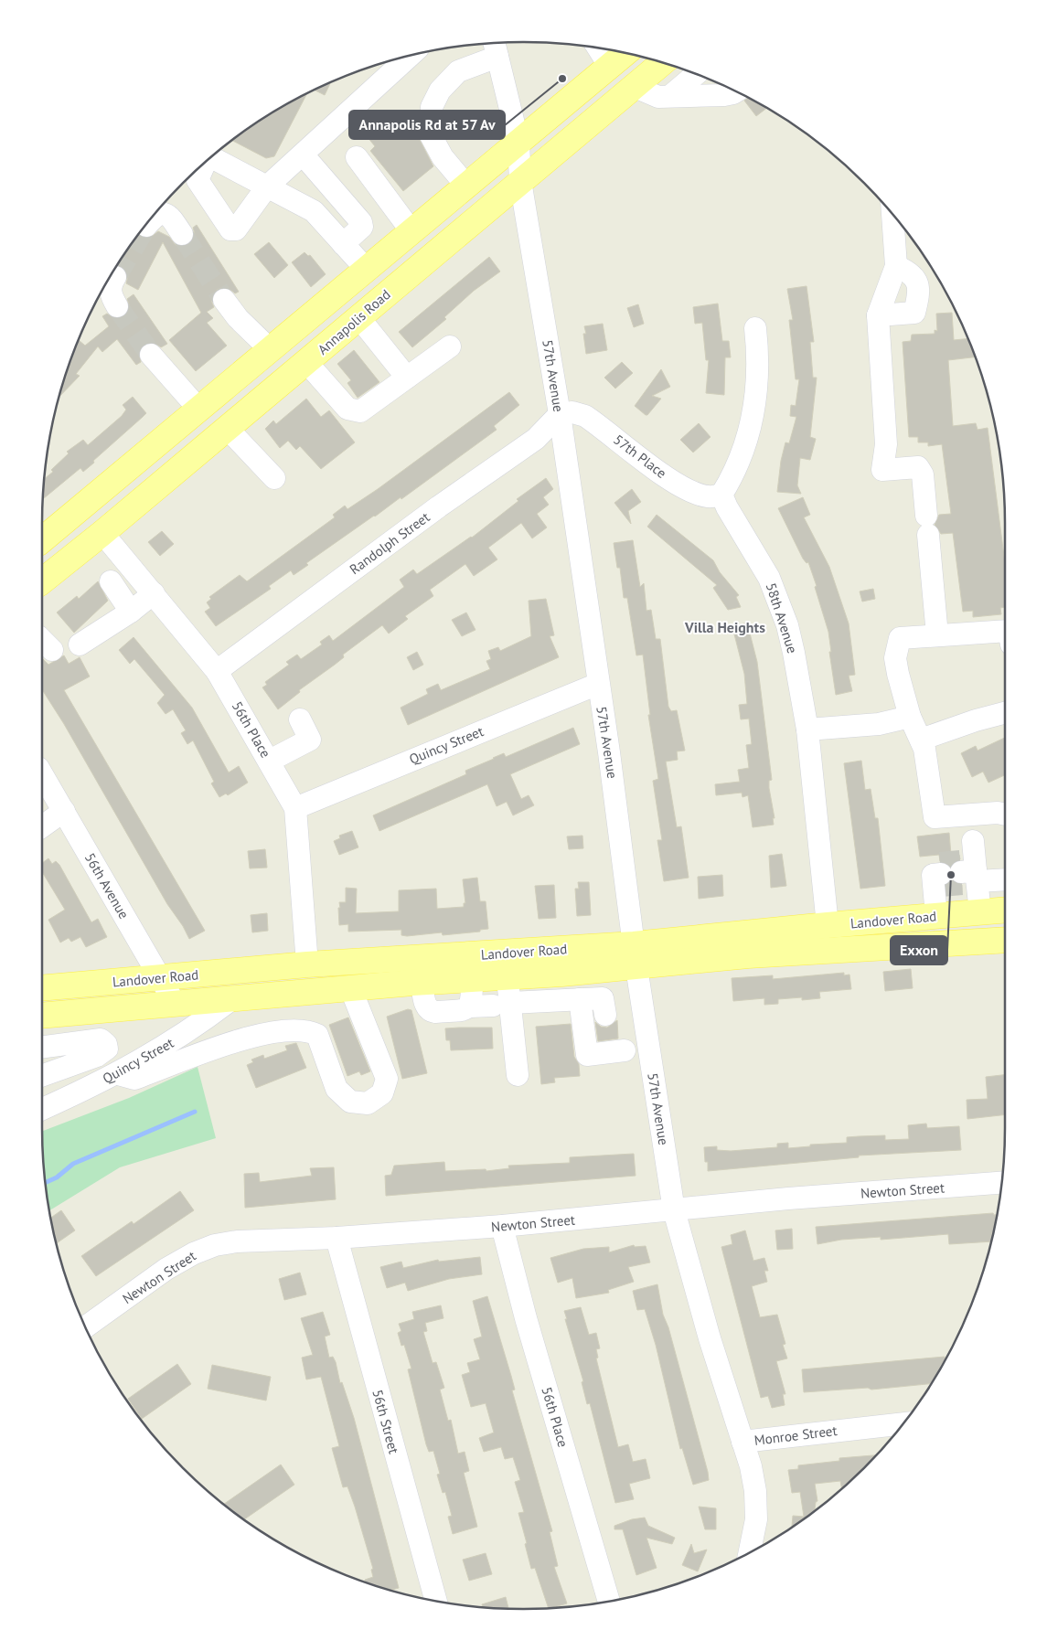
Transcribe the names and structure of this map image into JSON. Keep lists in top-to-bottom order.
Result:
{
  "streets": {
    "main road": ["Annapolis Road", "Landover Road"],
    "street": [
      "57th Avenue",
      "57th Place",
      "Randolph Street",
      "58th Avenue",
      "56th Place",
      "Quincy Street",
      "56th Avenue",
      "Newton Street",
      "56th Street",
      "Monroe Street"
    ]
  },
  "crossings": [
    ["Annapolis Road", "57th Avenue"],
    ["Annapolis Road", "56th Place"],
    ["57th Avenue", "57th Place"],
    ["57th Avenue", "Randolph Street"],
    ["57th Avenue", "Quincy Street"],
    ["57th Avenue", "Landover Road"],
    ["57th Avenue", "Newton Street"],
    ["57th Avenue", "Monroe Street"],
    ["57th Place", "Randolph Street"],
    ["57th Place", "58th Avenue"],
    ["Randolph Street", "56th Place"],
    ["58th Avenue", "Landover Road"],
    ["56th Place", "Quincy Street"],
    ["56th Place", "Landover Road"],
    ["56th Place", "Newton Street"],
    ["Quincy Street", "Landover Road"],
    ["56th Avenue", "Landover Road"],
    ["Newton Street", "56th Street"]
  ],
  "districts": ["Villa Heights"],
  "places": ["Annapolis Rd at 57 Av", "Exxon"]
}
